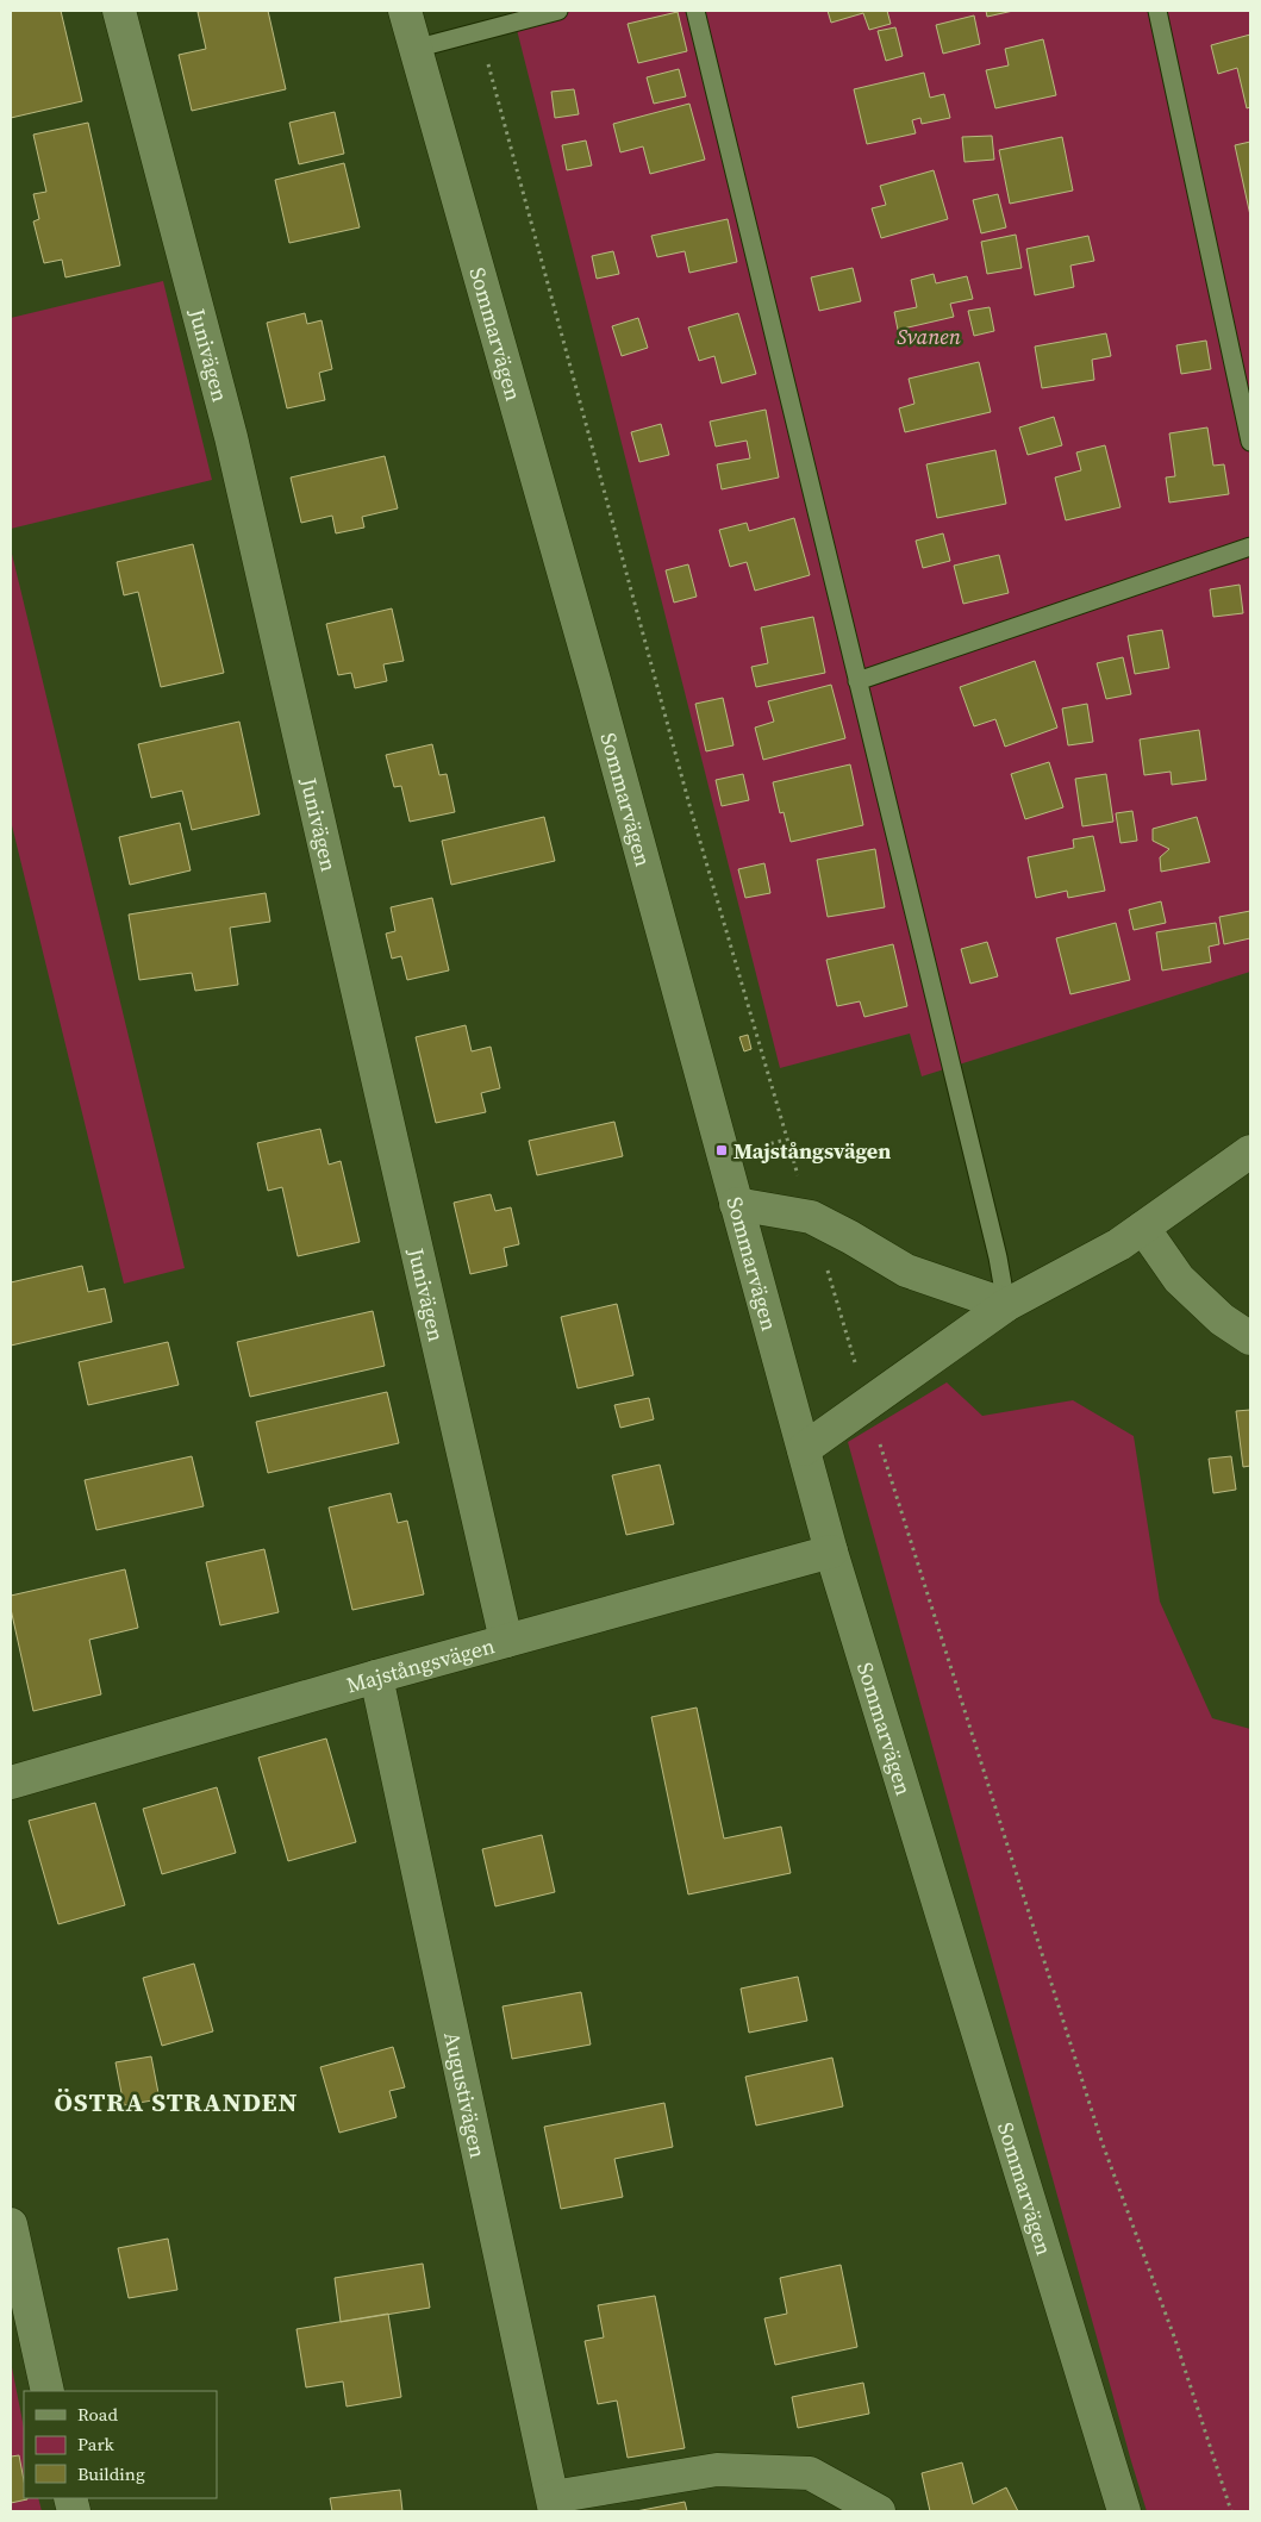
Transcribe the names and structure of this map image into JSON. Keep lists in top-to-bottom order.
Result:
{
  "streets": {
    "street": [
      "Sommarvägen",
      "Junivägen",
      "Majstångsvägen",
      "Augustivägen"
    ]
  },
  "crossings": [
    ["Sommarvägen", "Majstångsvägen"],
    ["Junivägen", "Majstångsvägen"],
    ["Majstångsvägen", "Augustivägen"]
  ],
  "districts": ["ÖSTRA STRANDEN"],
  "parks": ["Svanen"],
  "places": {
    "transit": ["Majstångsvägen"]
  },
  "legend": ["Road", "Park", "Building"]
}
